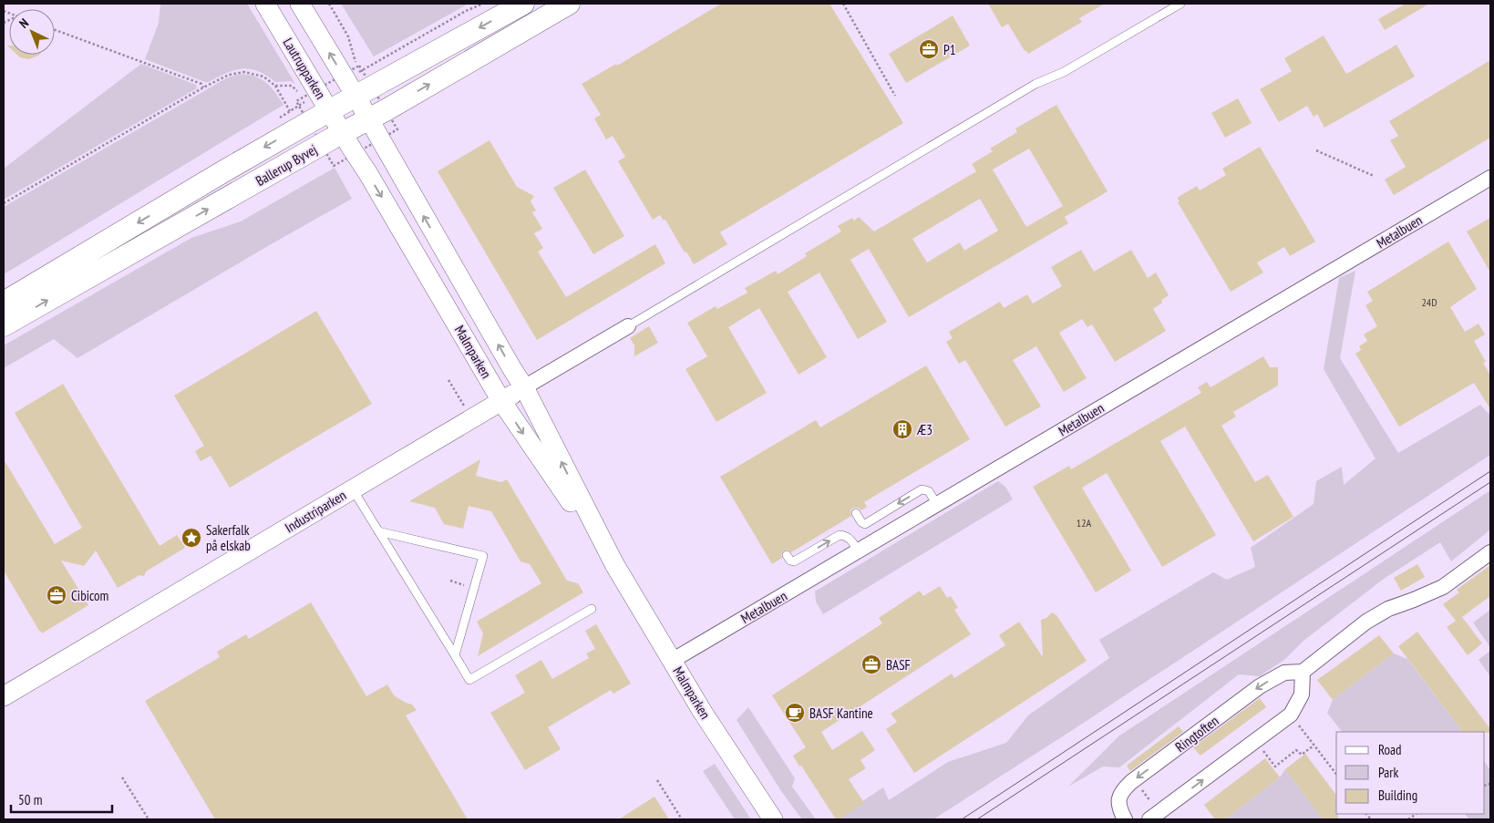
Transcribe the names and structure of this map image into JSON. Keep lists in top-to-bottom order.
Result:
{
  "streets": {
    "main road": ["Ballerup Byvej"],
    "street": [
      "Lautrupparken",
      "Metalbuen",
      "Malmparken",
      "Industriparken",
      "Ringtoften"
    ]
  },
  "crossings": [
    ["Lautrupparken", "Ballerup Byvej"],
    ["Lautrupparken", "Malmparken"],
    ["Ballerup Byvej", "Malmparken"],
    ["Metalbuen", "Malmparken"],
    ["Malmparken", "Industriparken"]
  ],
  "places": {
    "office": ["P1", "Cibicom", "BASF"],
    "building": ["Æ3"],
    "place": ["Sakerfalk på elskab"],
    "cafe": ["BASF Kantine"]
  },
  "house_numbers": ["24D", "12A"],
  "legend": ["Road", "Park", "Building"],
  "scale_bar": "50 m",
  "north": "top left"
}
